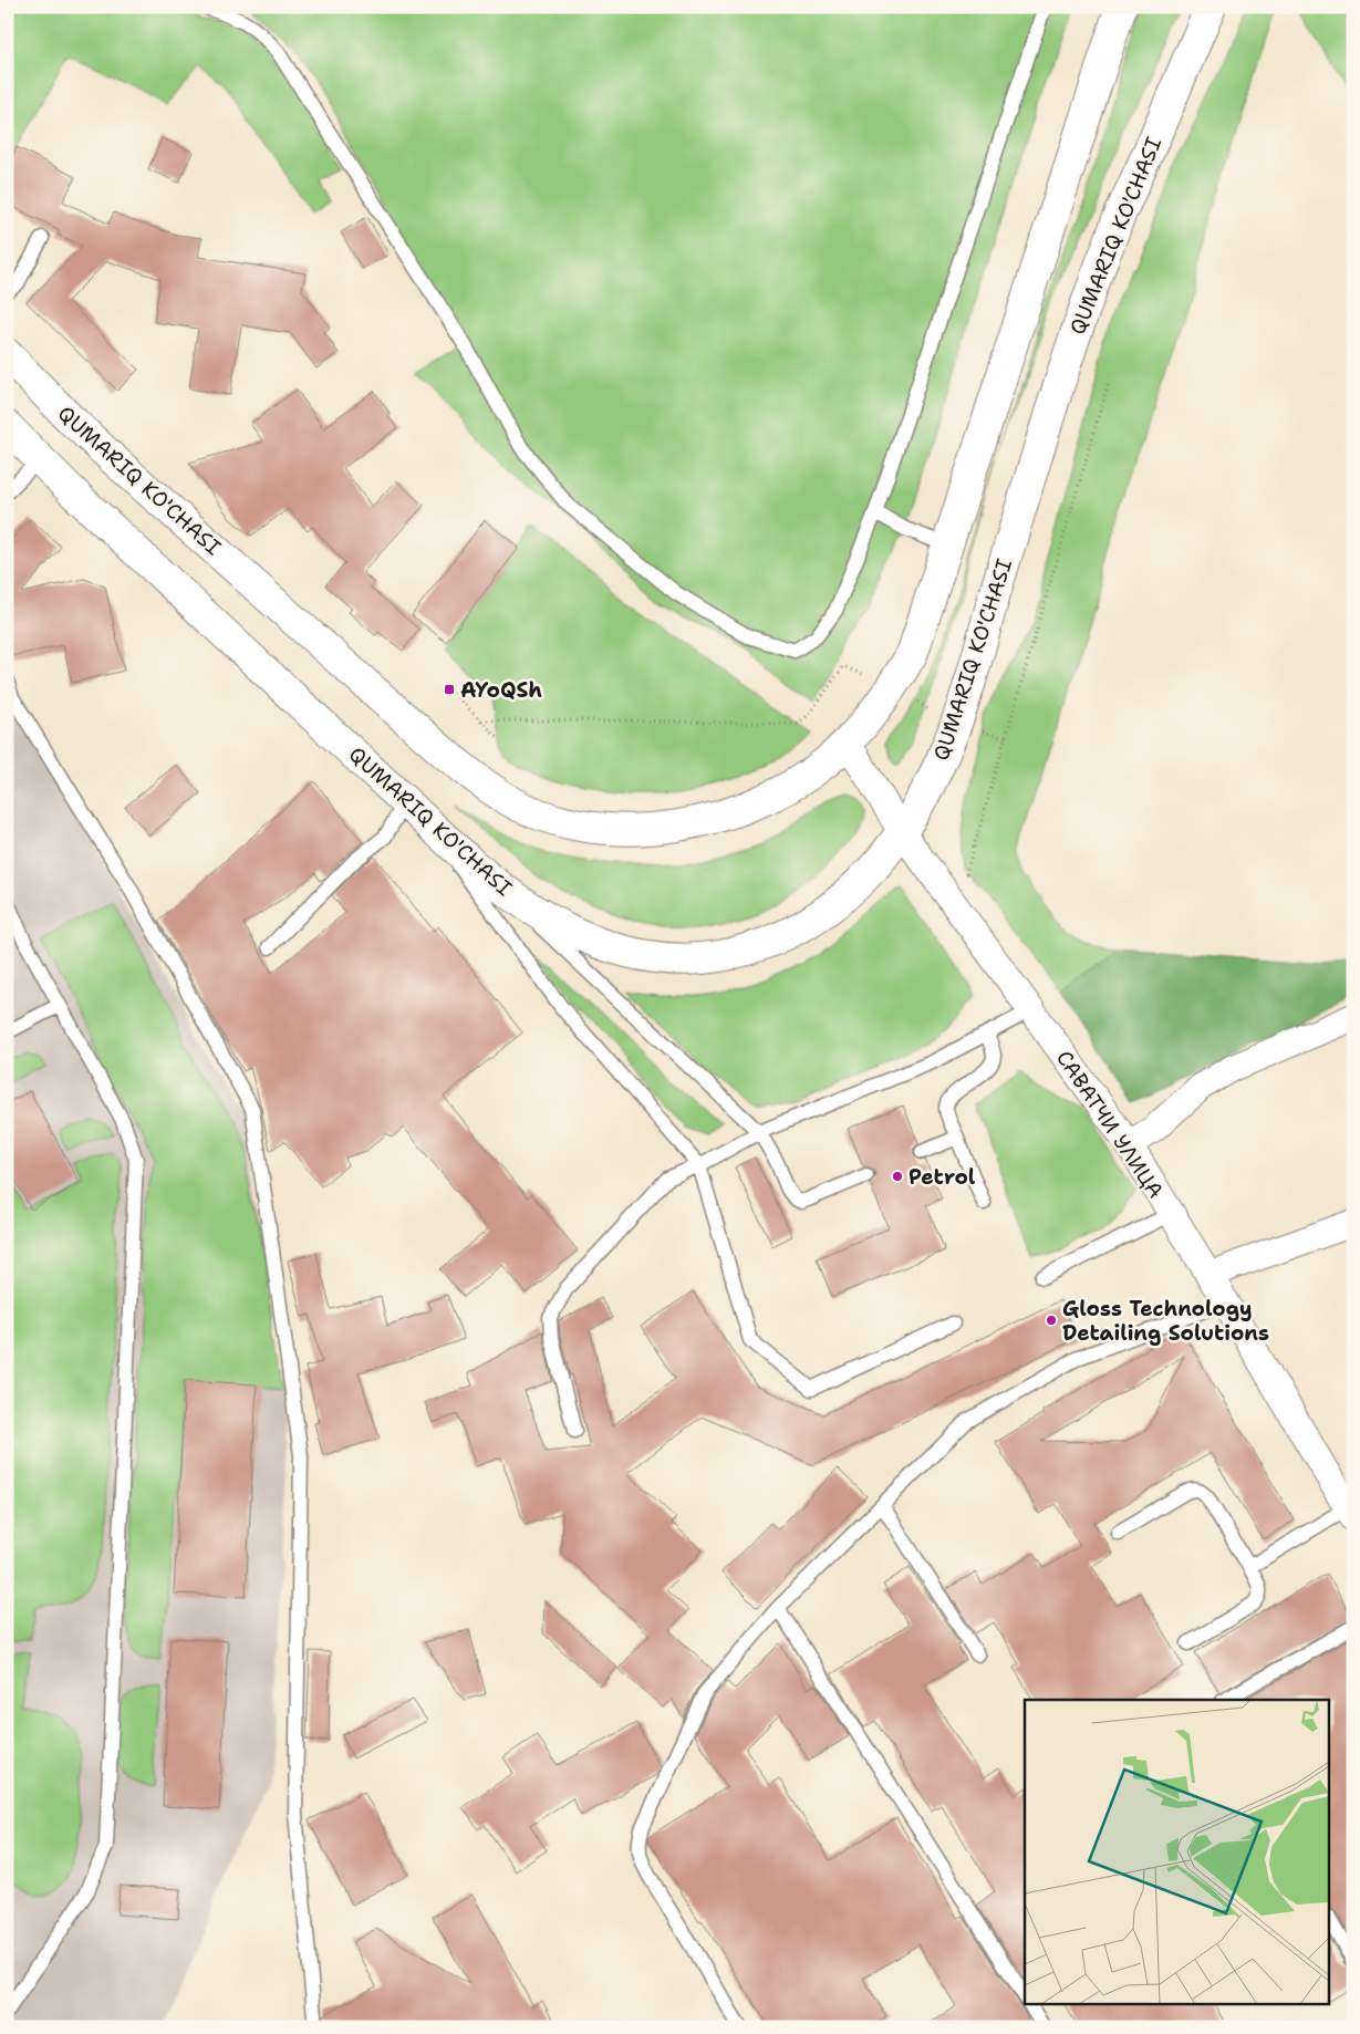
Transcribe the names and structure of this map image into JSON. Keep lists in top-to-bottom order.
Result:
{
  "streets": {
    "main road": ["QUMARIQ KO'CHASI"],
    "street": ["САВАТЧИ УЛИЦА"]
  },
  "crossings": [
    ["QUMARIQ KO'CHASI", "САВАТЧИ УЛИЦА"]
  ],
  "places": {
    "transit": ["AYoQSh"],
    "other": ["Petrol", "Gloss Technology Detailing Solutions"]
  }
}
